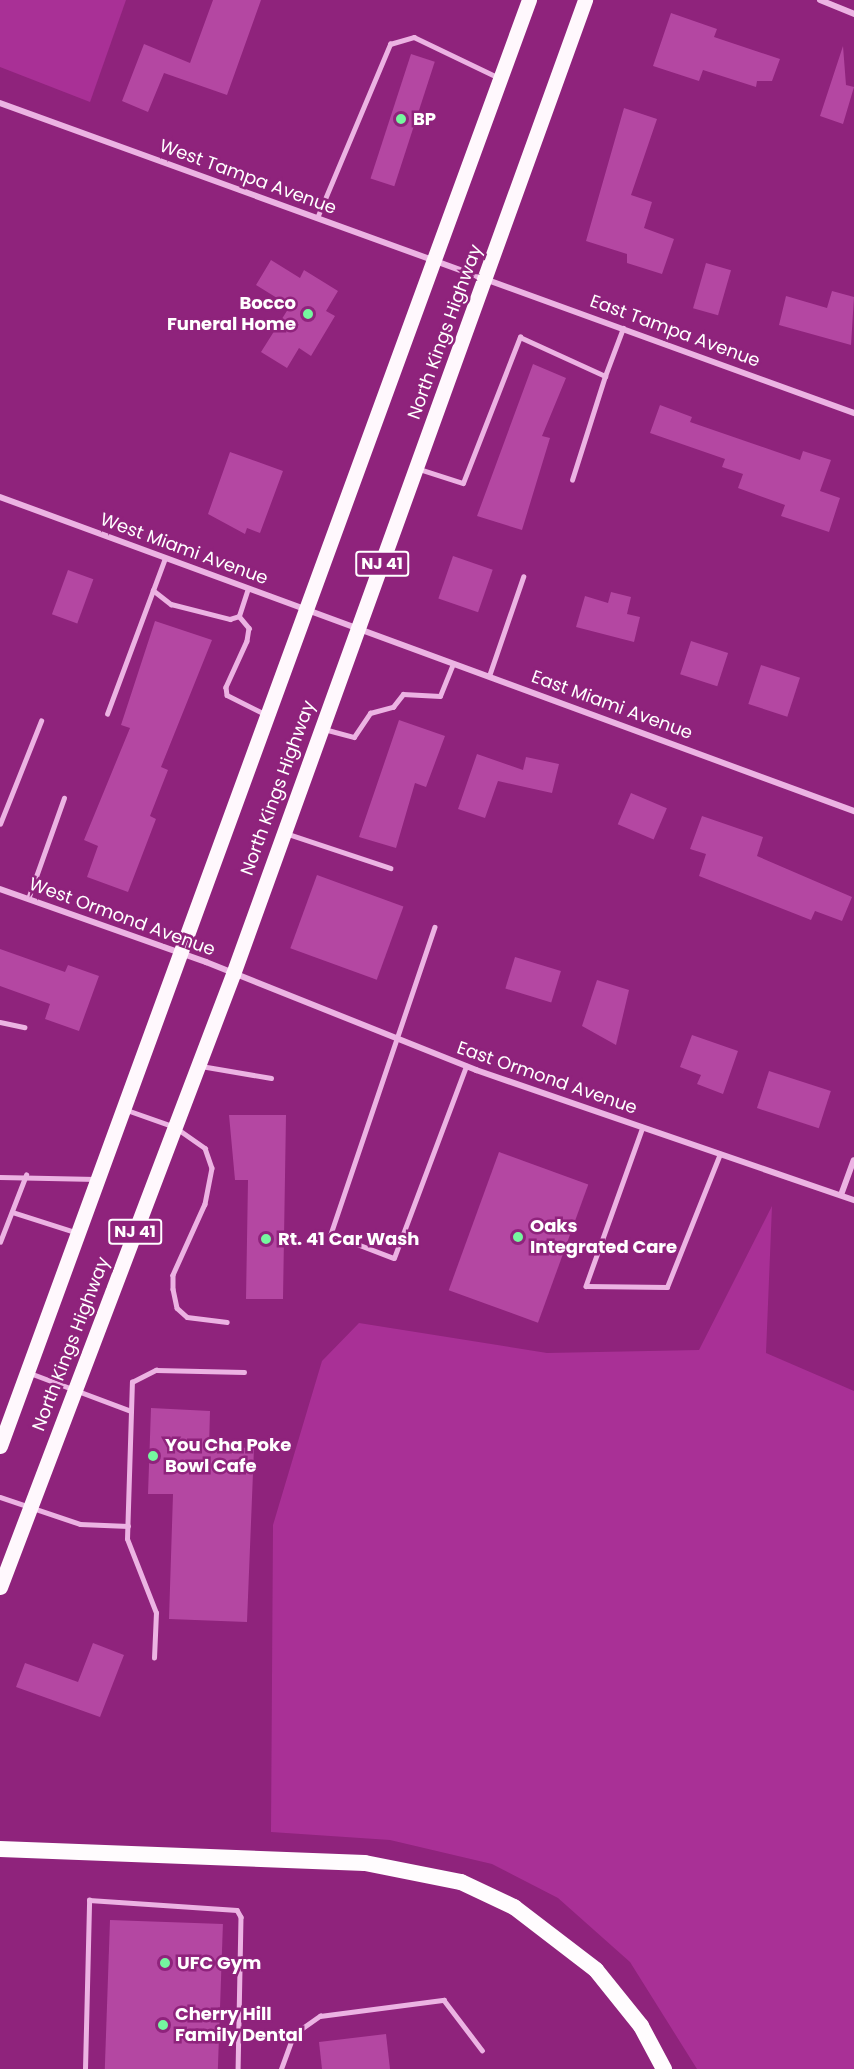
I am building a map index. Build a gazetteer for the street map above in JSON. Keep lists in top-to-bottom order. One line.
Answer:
{"streets":{"main road":["North Kings Highway","NJ 41"],"street":["West Tampa Avenue","East Tampa Avenue","West Miami Avenue","East Miami Avenue","West Ormond Avenue","East Ormond Avenue"]},"crossings":[["West Tampa Avenue","East Tampa Avenue"],["West Tampa Avenue","North Kings Highway"],["East Tampa Avenue","North Kings Highway"],["North Kings Highway","West Miami Avenue"],["North Kings Highway","East Miami Avenue"],["North Kings Highway","West Ormond Avenue"],["North Kings Highway","East Ormond Avenue"],["West Miami Avenue","East Miami Avenue"],["West Ormond Avenue","East Ormond Avenue"]],"places":["BP","Bocco Funeral Home","Oaks Integrated Care","Rt. 41 Car Wash","You Cha Poke Bowl Cafe","UFC Gym","Cherry Hill Family Dental"]}
